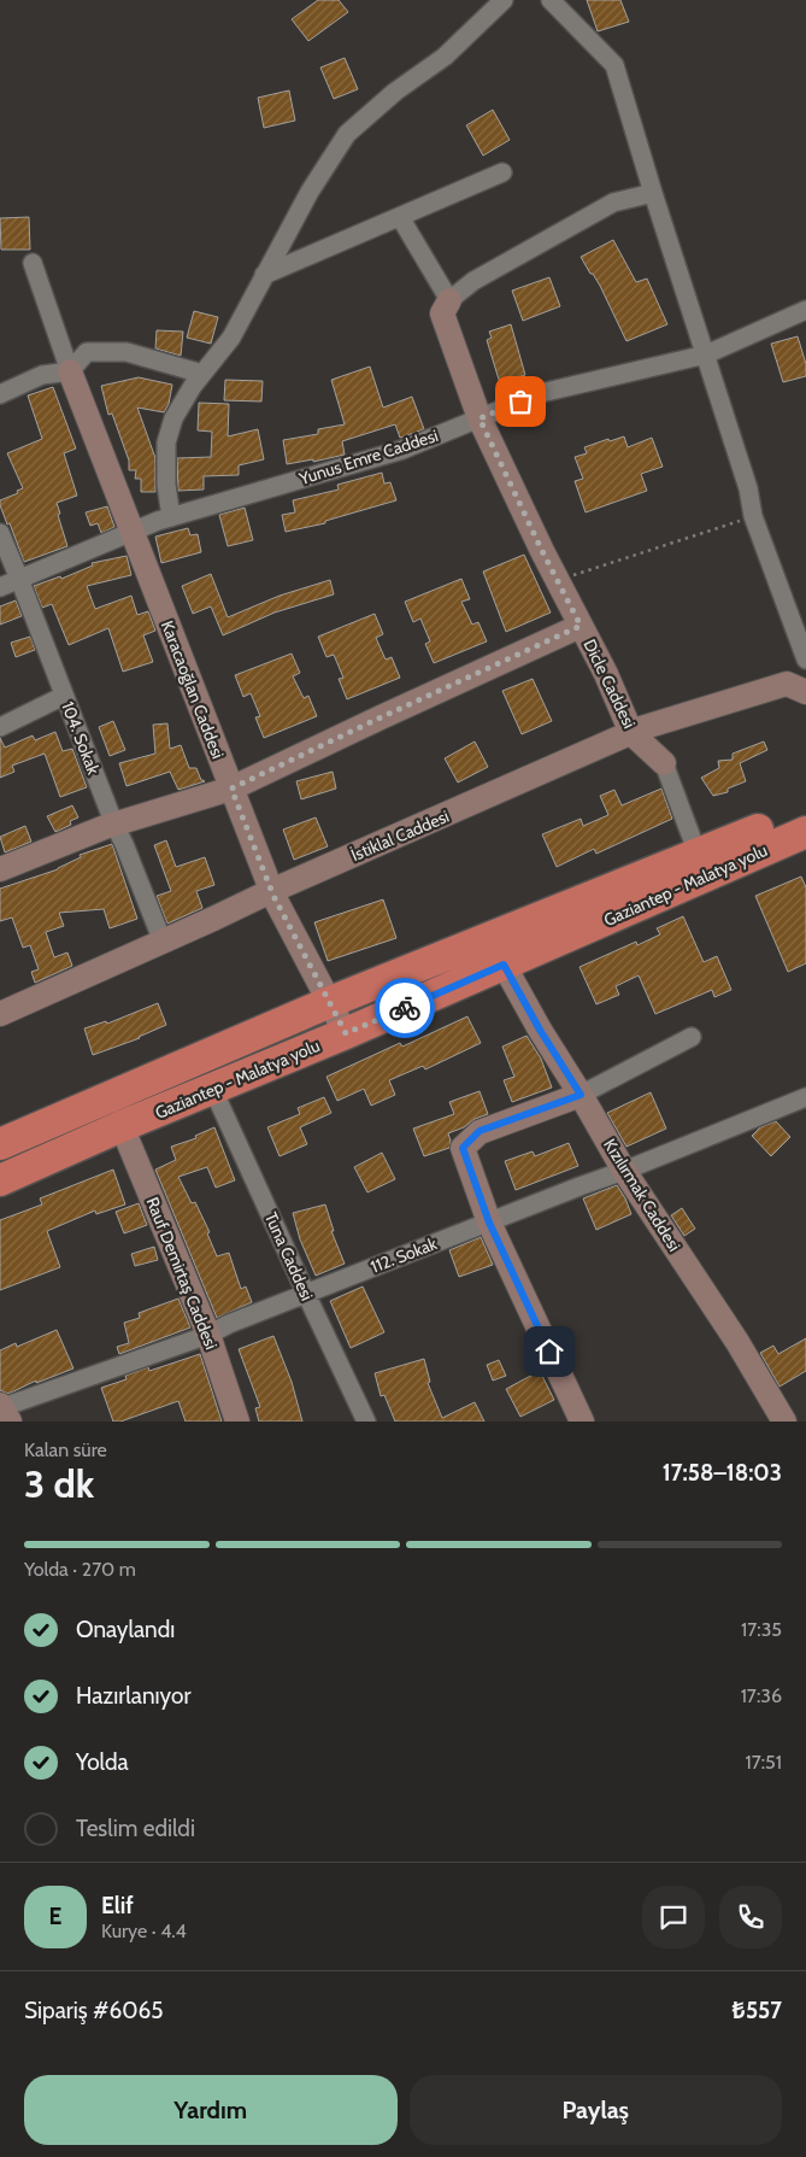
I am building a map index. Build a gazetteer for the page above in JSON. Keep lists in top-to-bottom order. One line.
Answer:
{"streets":{"highway":["Gaziantep - Malatya yolu"],"street":["Yunus Emre Caddesi","Dicle Caddesi","Karacaoğlan Caddesi","104. Sokak","İstiklal Caddesi","Kızılırmak Caddesi","112. Sokak","Tuna Caddesi","Rauf Demirtaş Caddesi"]},"crossings":[["Yunus Emre Caddesi","Dicle Caddesi"],["Yunus Emre Caddesi","Karacaoğlan Caddesi"],["Yunus Emre Caddesi","104. Sokak"],["Dicle Caddesi","İstiklal Caddesi"],["Karacaoğlan Caddesi","İstiklal Caddesi"],["Karacaoğlan Caddesi","Gaziantep - Malatya yolu"],["104. Sokak","İstiklal Caddesi"],["Gaziantep - Malatya yolu","Kızılırmak Caddesi"],["Gaziantep - Malatya yolu","Tuna Caddesi"],["Gaziantep - Malatya yolu","Rauf Demirtaş Caddesi"],["Kızılırmak Caddesi","112. Sokak"],["112. Sokak","Tuna Caddesi"],["112. Sokak","Rauf Demirtaş Caddesi"]],"page":{"heading":["3 dk","Kalan süre","17:58–18:03"],"panel":["Elif","Kurye · 4.4","Sipariş #6065","₺557"],"bar":"Yolda · 270 m","list":[["Onaylandı","17:35"],["Hazırlanıyor","17:36"],["Yolda","17:51"],"Teslim edildi"],"round":"E","buttons":["Yardım","Paylaş"]}}
